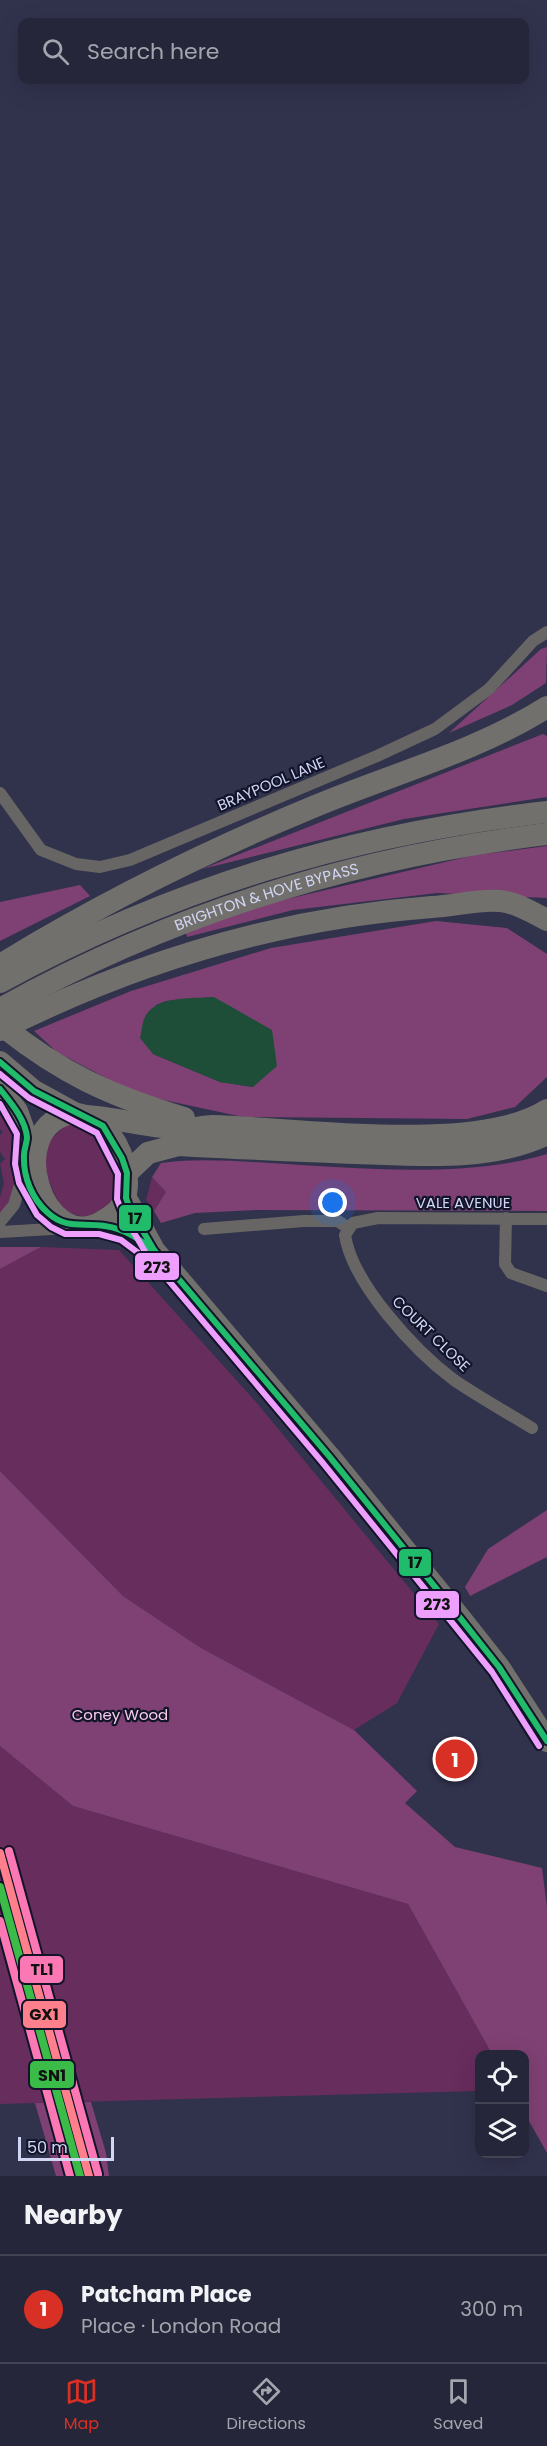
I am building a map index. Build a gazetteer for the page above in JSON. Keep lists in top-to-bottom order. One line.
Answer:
{"streets":{"highway":["BRIGHTON & HOVE BYPASS"],"street":["BRAYPOOL LANE","VALE AVENUE","COURT CLOSE"]},"crossings":[["VALE AVENUE","COURT CLOSE"]],"parks":["Coney Wood"],"lines":["transit line 17","transit line 273","transit line TL1","transit line GX1","transit line SN1"],"scale_bar":"50 m","page":{"search":"Search here","pins":"1","scale":"50 m","heading":"Nearby","list":[{"mark":"1","name":"Patcham Place","note":"Place · London Road","value":"300 m"}],"nav":["Map","Directions","Saved"]}}
